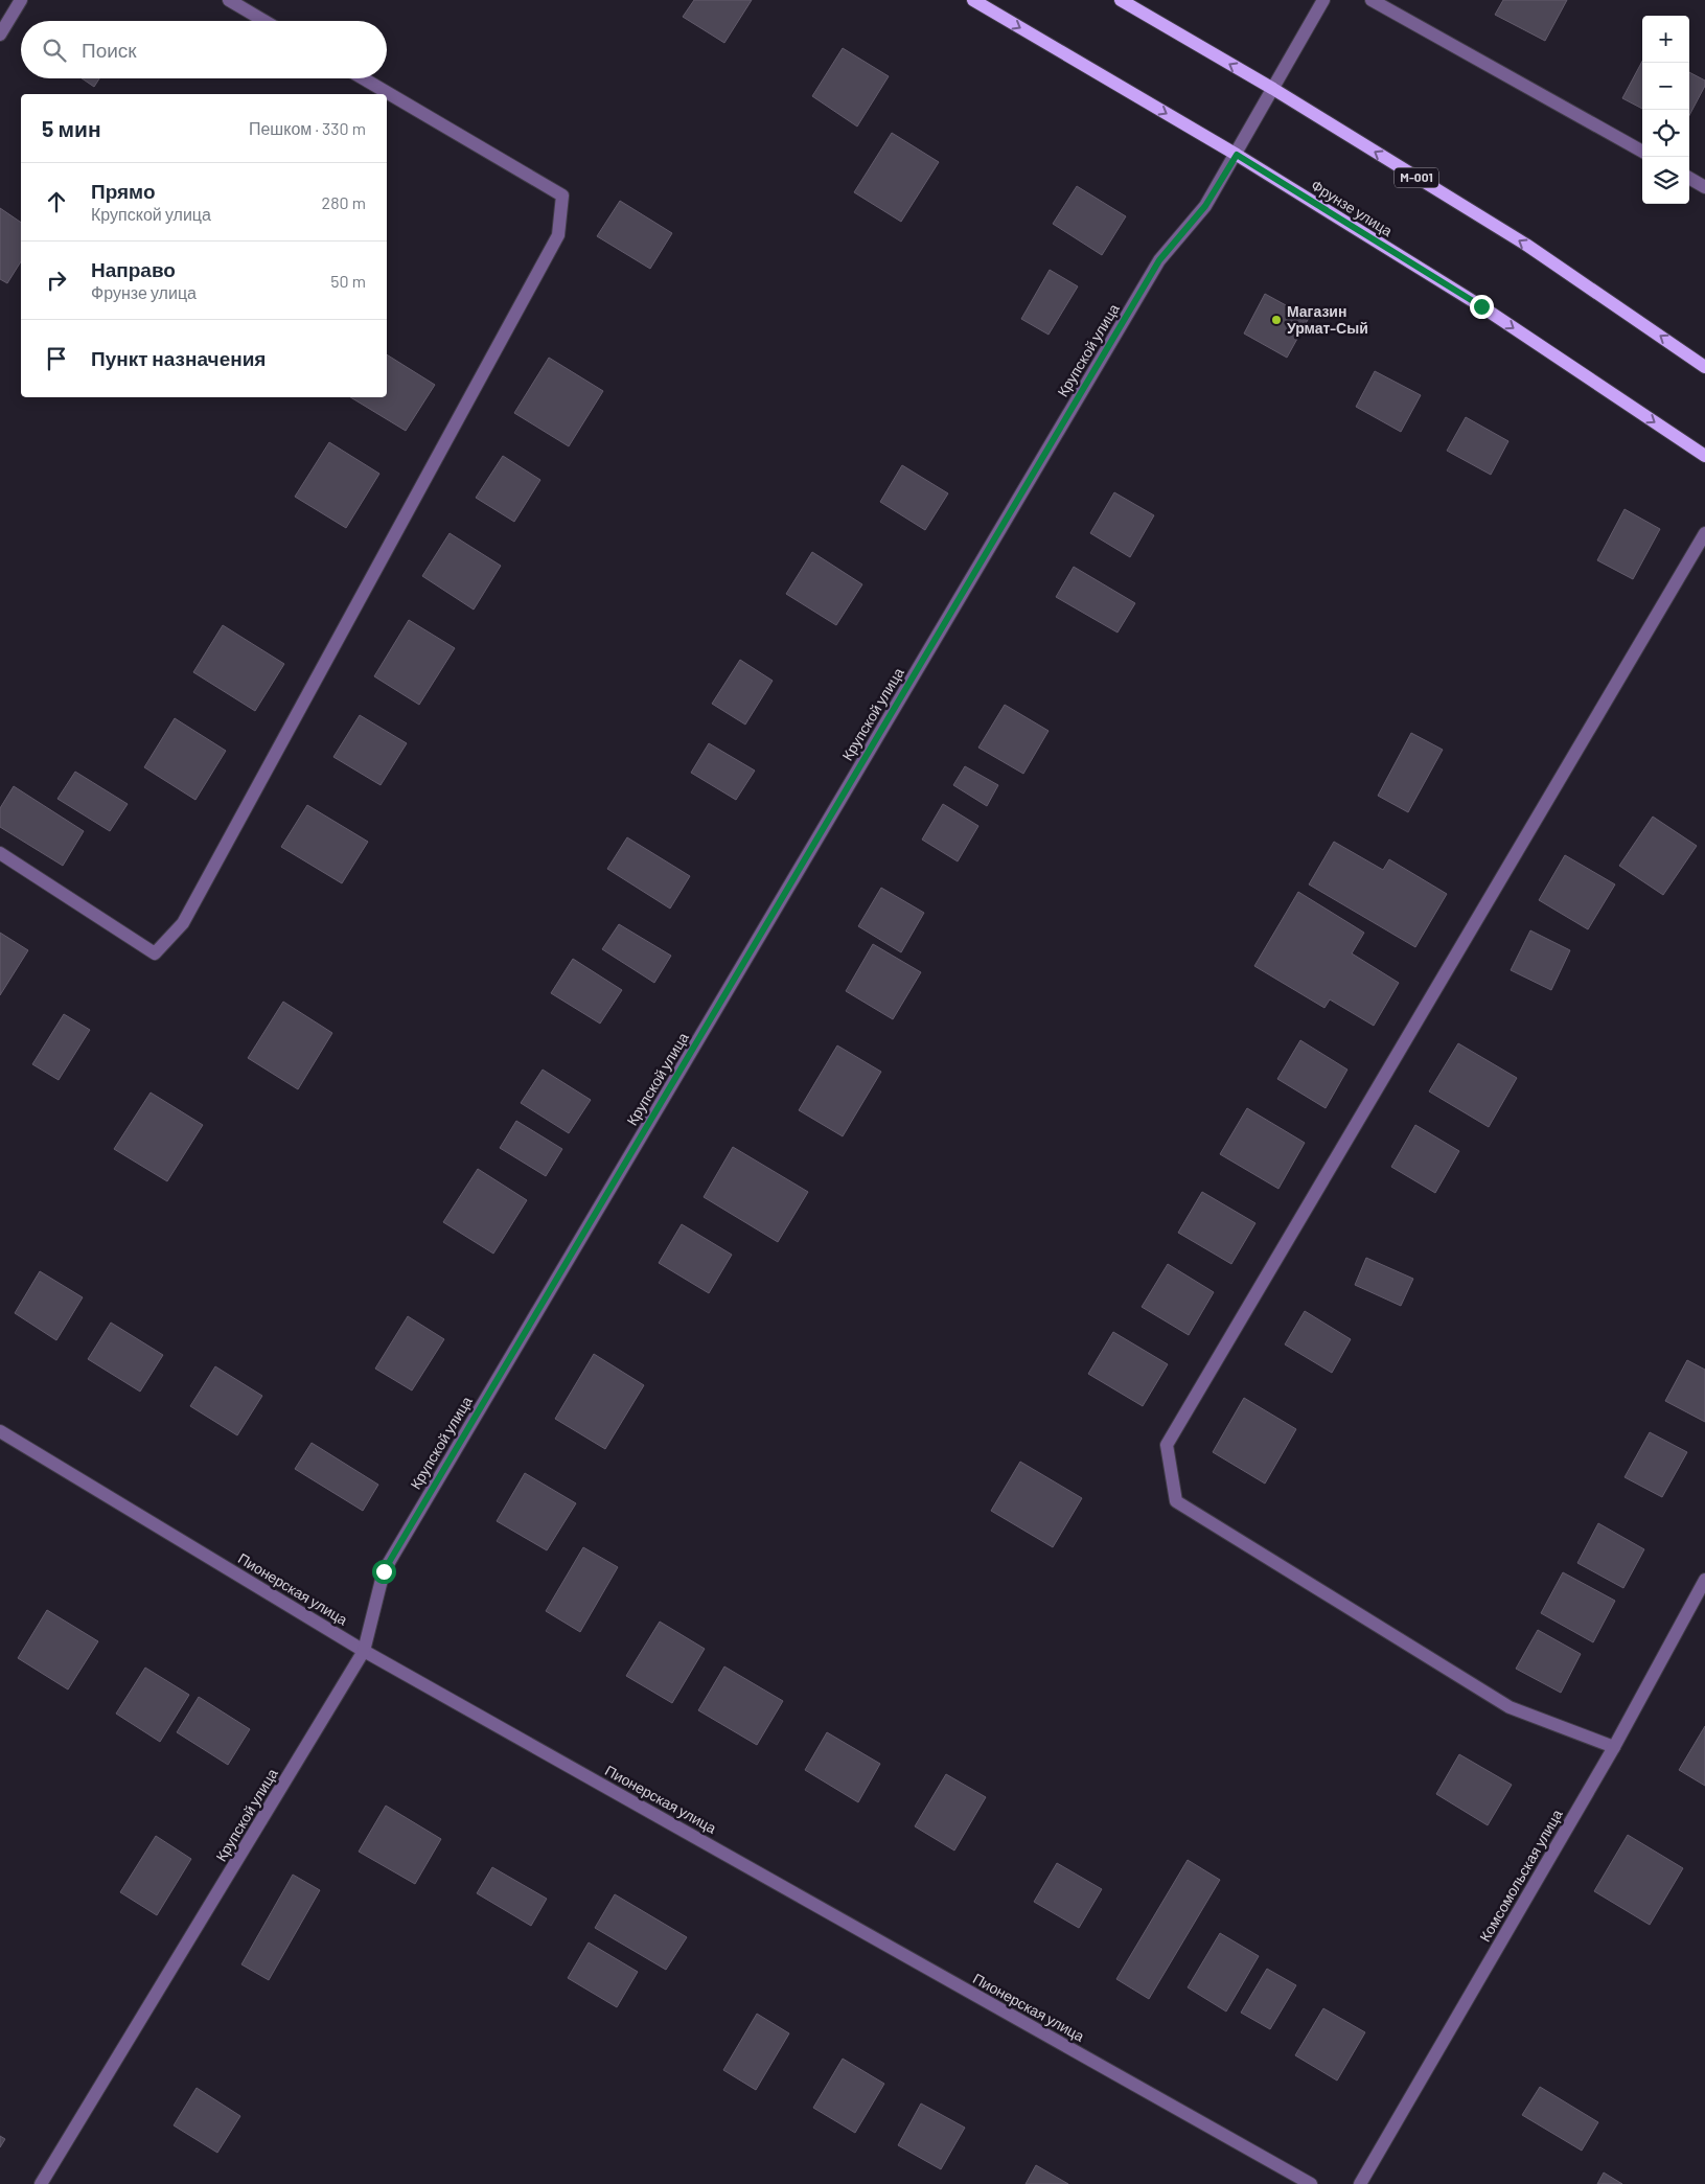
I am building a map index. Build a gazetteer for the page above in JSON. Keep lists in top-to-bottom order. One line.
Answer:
{"streets":{"main road":["M-001","Фрунзе улица"],"street":["Крупской улица","Пионерская улица","Комсомольская улица"]},"crossings":[["M-001","Крупской улица"],["Фрунзе улица","Крупской улица"],["Крупской улица","Пионерская улица"]],"places":["Магазин Урмат-Сый"],"page":{"map_buttons":["+","−"],"search":"Поиск","heading":["5 мин","Пешком · 330 m"],"list":[["Прямо","Крупской улица","280 m"],["Направо","Фрунзе улица","50 m"],"Пункт назначения"]}}
